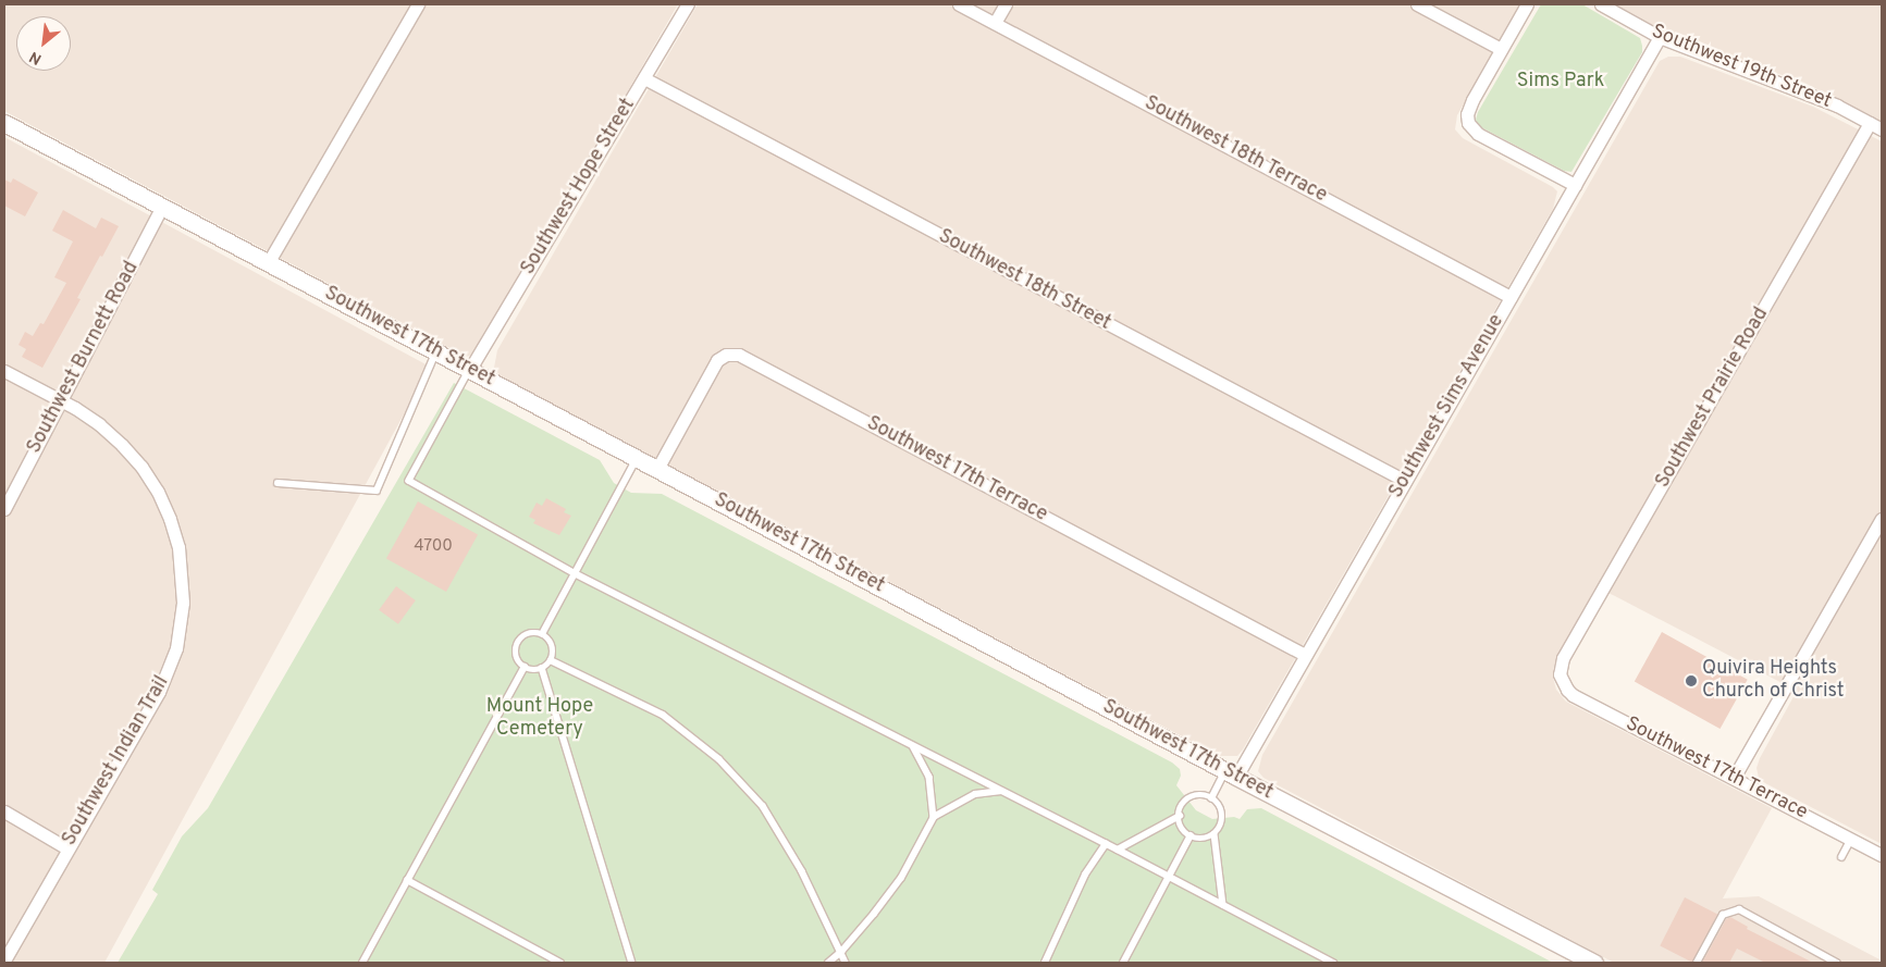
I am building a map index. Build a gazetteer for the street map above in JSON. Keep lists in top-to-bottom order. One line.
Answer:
{"streets":{"main road":["Southwest 17th Street"],"street":["Southwest 19th Street","Southwest 18th Terrace","Southwest Hope Street","Southwest 18th Street","Southwest Burnett Road","Southwest Prairie Road","Southwest Sims Avenue","Southwest 17th Terrace","Southwest Indian Trail"]},"crossings":[["Southwest 19th Street","Southwest Prairie Road"],["Southwest 19th Street","Southwest Sims Avenue"],["Southwest 18th Terrace","Southwest Sims Avenue"],["Southwest Hope Street","Southwest 18th Street"],["Southwest Hope Street","Southwest 17th Street"],["Southwest 18th Street","Southwest Sims Avenue"],["Southwest 17th Street","Southwest Burnett Road"],["Southwest 17th Street","Southwest Sims Avenue"],["Southwest 17th Street","Southwest 17th Terrace"],["Southwest Burnett Road","Southwest Indian Trail"],["Southwest Prairie Road","Southwest 17th Terrace"],["Southwest Sims Avenue","Southwest 17th Terrace"]],"parks":["Sims Park","Mount Hope Cemetery"],"places":["Quivira Heights Church of Christ"],"house_numbers":["4700"],"north":"bottom left"}
